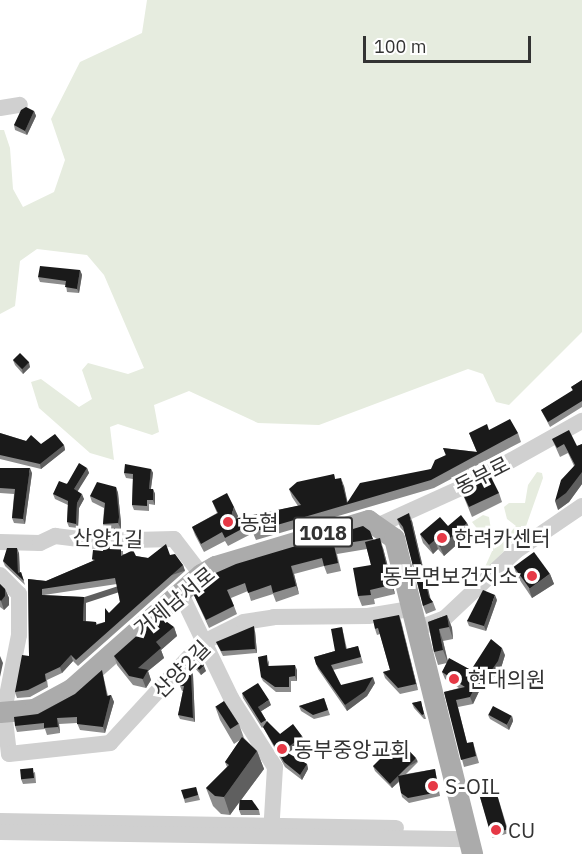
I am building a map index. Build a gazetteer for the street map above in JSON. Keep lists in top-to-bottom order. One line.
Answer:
{"streets":{"main road":["1018","거제남서로"],"street":["동부로","산양1길","산양2길"]},"crossings":[["동부로","1018"],["동부로","거제남서로"],["1018","거제남서로"],["1018","산양2길"],["산양1길","거제남서로"],["거제남서로","산양2길"]],"places":["농협","한려카센터","동부면보건지소","현대의원","동부중앙교회","S-OIL","CU"],"scale_bar":"100 m"}
